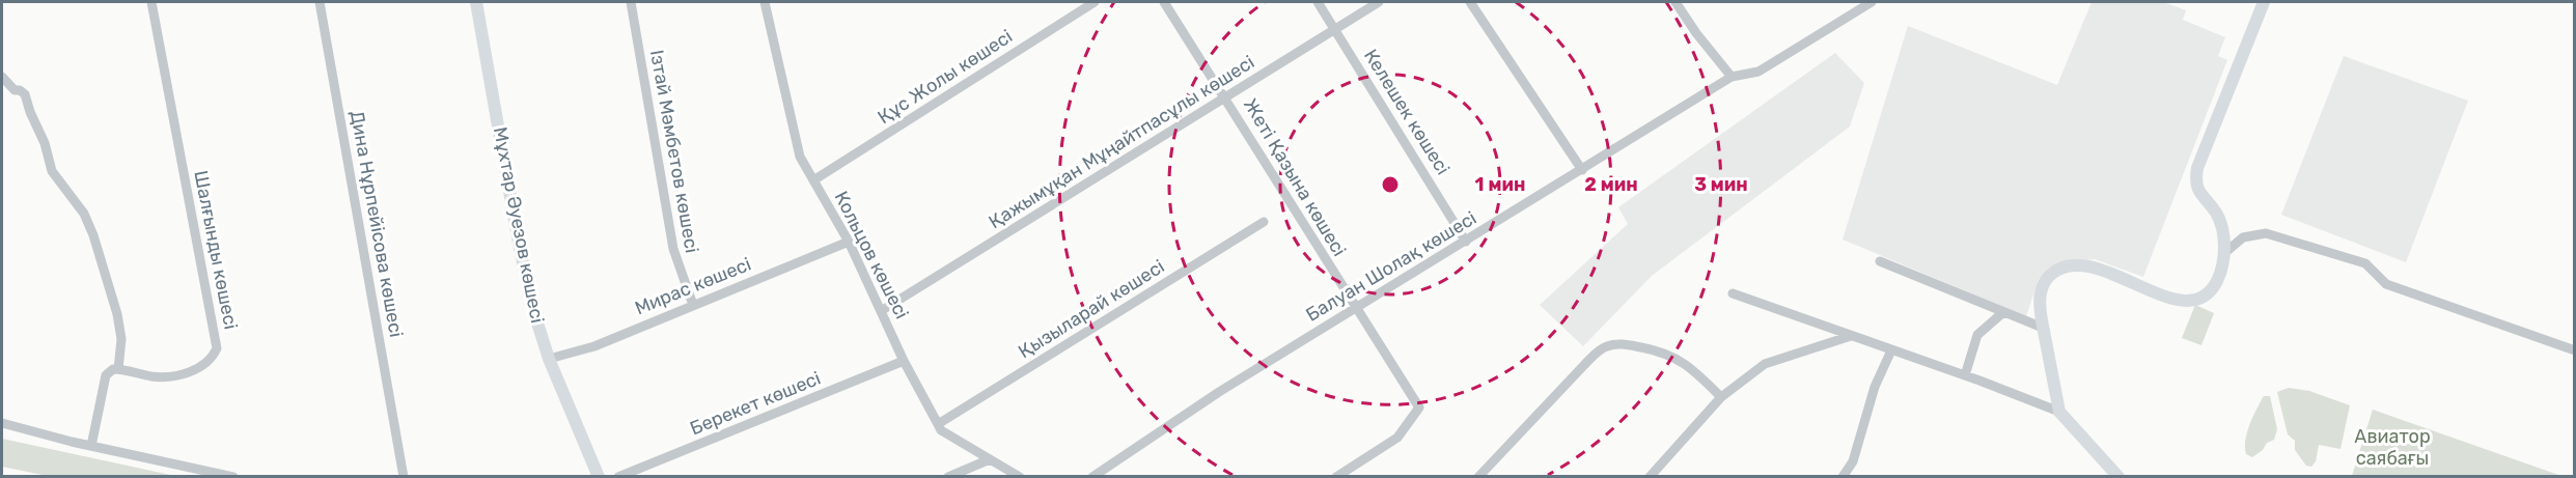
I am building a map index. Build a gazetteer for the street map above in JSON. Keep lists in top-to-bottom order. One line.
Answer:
{"streets":{"street":["Құс Жолы көшесі","Келешек көшесі","Қажымұқан Мұңайтпасұлы көшесі","Ізтай Мәмбетов көшесі","Жеті Қазына көшесі","Дина Нұрпейісова көшесі","Мұхтар Әуезов көшесі","Шалғынды көшесі","Кольцов көшесі","Балуан Шолақ көшесі","Мирас көшесі","Қызыларай көшесі","Берекет көшесі"]},"crossings":[["Құс Жолы көшесі","Кольцов көшесі"],["Келешек көшесі","Қажымұқан Мұңайтпасұлы көшесі"],["Келешек көшесі","Балуан Шолақ көшесі"],["Қажымұқан Мұңайтпасұлы көшесі","Жеті Қазына көшесі"],["Қажымұқан Мұңайтпасұлы көшесі","Кольцов көшесі"],["Ізтай Мәмбетов көшесі","Мирас көшесі"],["Жеті Қазына көшесі","Балуан Шолақ көшесі"],["Мұхтар Әуезов көшесі","Мирас көшесі"],["Кольцов көшесі","Мирас көшесі"],["Кольцов көшесі","Қызыларай көшесі"],["Кольцов көшесі","Берекет көшесі"]],"parks":["Авиатор саябағы"],"rings":["1 мин","2 мин","3 мин"]}
